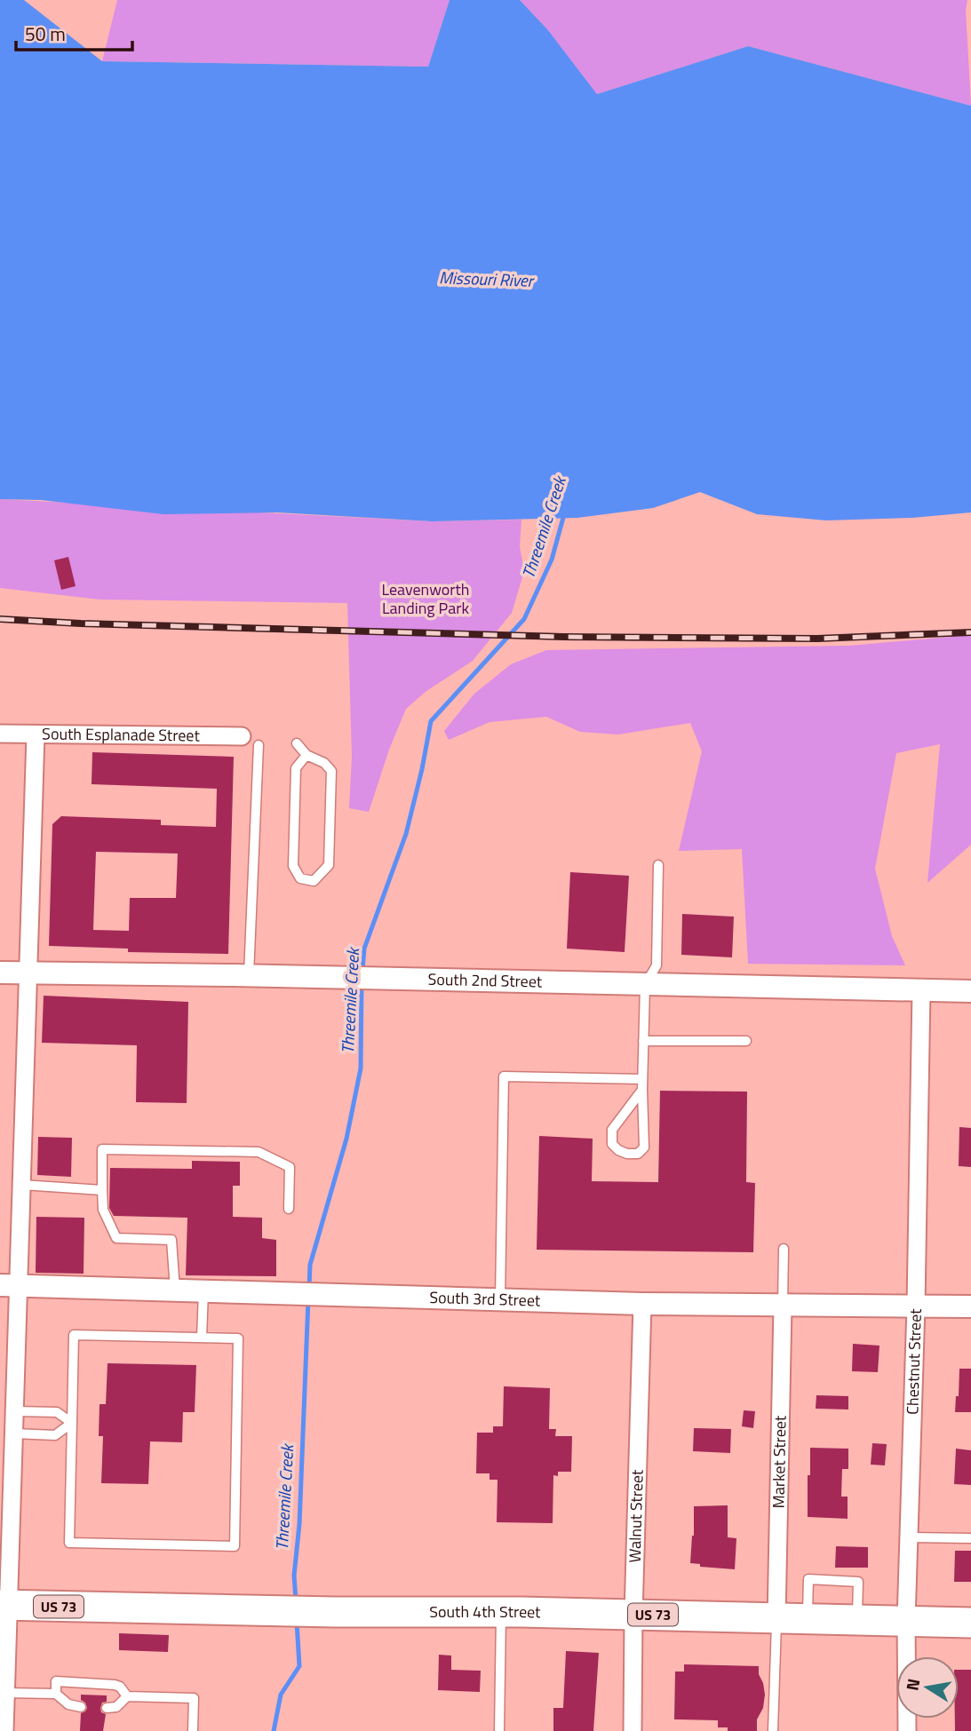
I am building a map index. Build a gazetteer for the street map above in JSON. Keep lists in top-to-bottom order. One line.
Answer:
{"streets":{"highway":["US 73","South 4th Street"],"street":["South Esplanade Street","South 2nd Street","South 3rd Street","Chestnut Street","Market Street","Walnut Street"]},"crossings":[["South 2nd Street","Chestnut Street"],["South 3rd Street","Chestnut Street"],["South 3rd Street","Market Street"],["South 3rd Street","Walnut Street"],["Chestnut Street","South 4th Street"],["Market Street","South 4th Street"],["Walnut Street","South 4th Street"]],"water":["Missouri River","Threemile Creek"],"parks":["Leavenworth Landing Park"],"scale_bar":"50 m","north":"left"}
